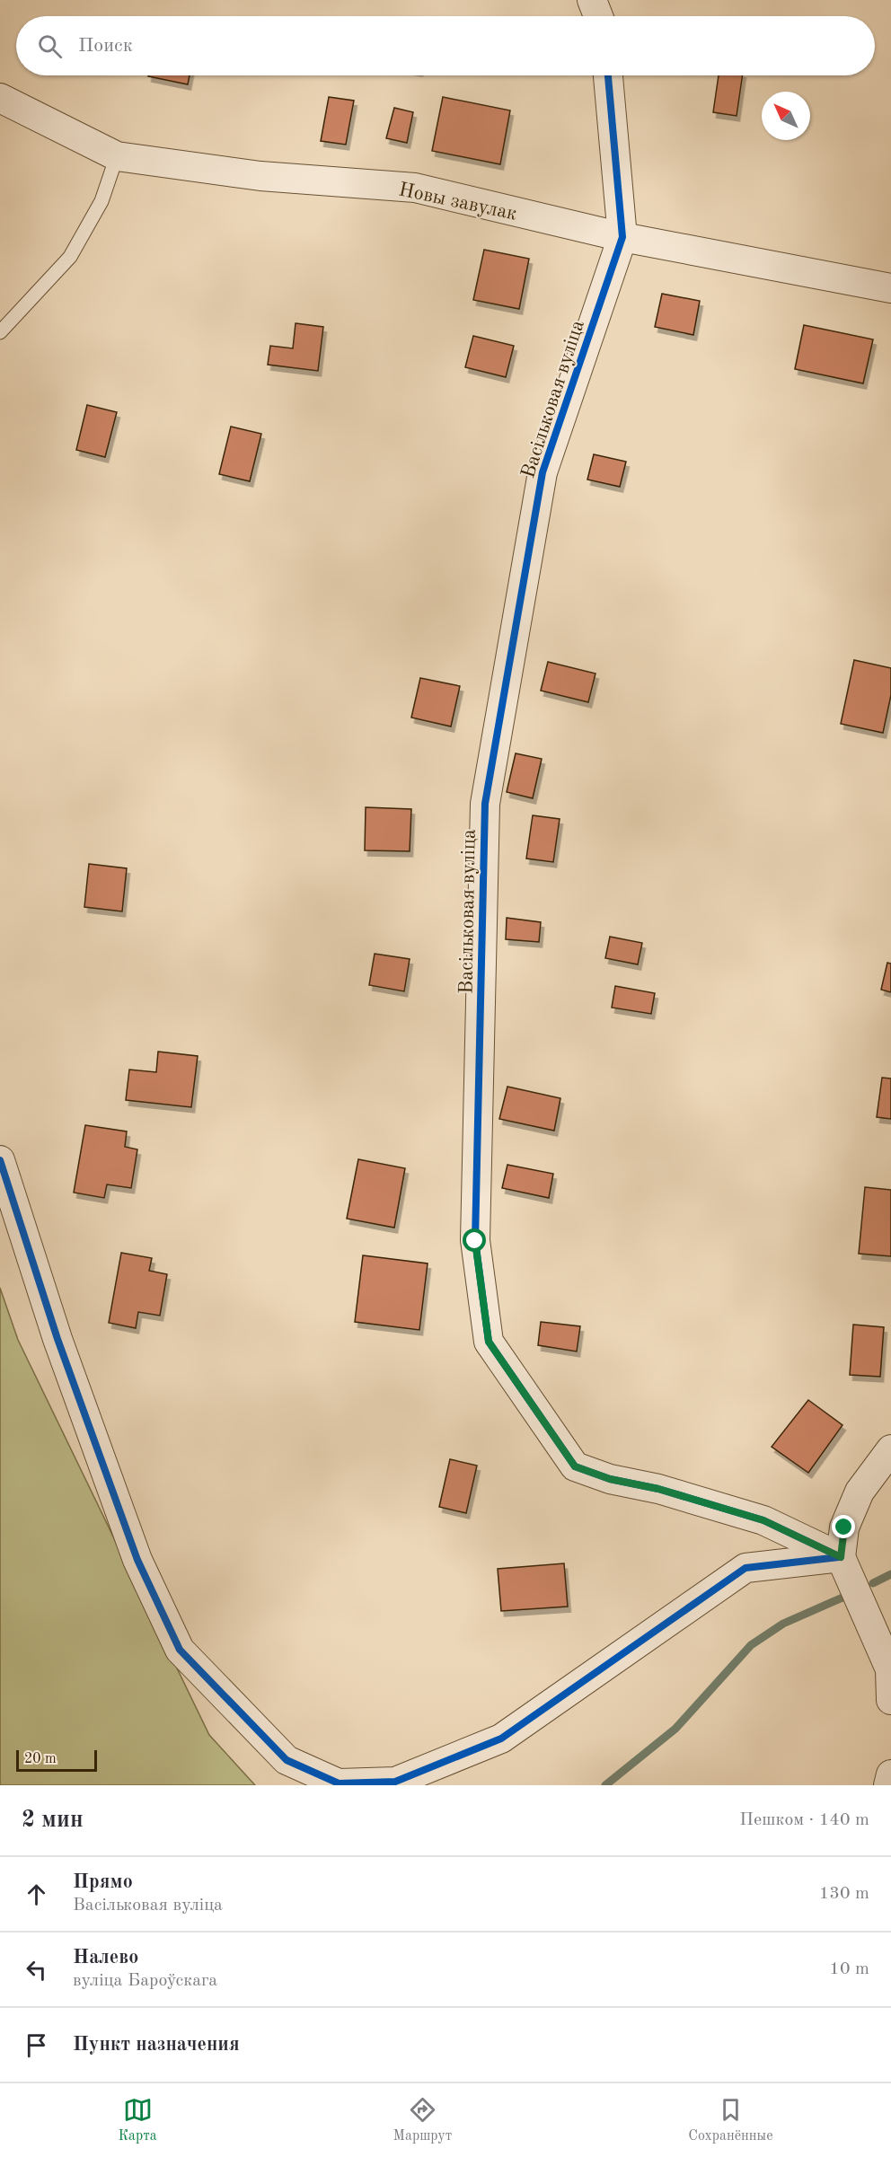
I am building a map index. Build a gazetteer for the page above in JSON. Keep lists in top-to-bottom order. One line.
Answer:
{"streets":{"street":["Новы завулак","Васільковая вуліца"]},"crossings":[["Новы завулак","Васільковая вуліца"]],"scale_bar":"20 m","north":"top left","page":{"search":"Поиск","scale":"20 m","heading":["2 мин","Пешком · 140 m"],"list":[["Прямо","Васільковая вуліца","130 m"],["Налево","вуліца Бароўскага","10 m"],"Пункт назначения"],"nav":["Карта","Маршрут","Сохранённые"]}}
